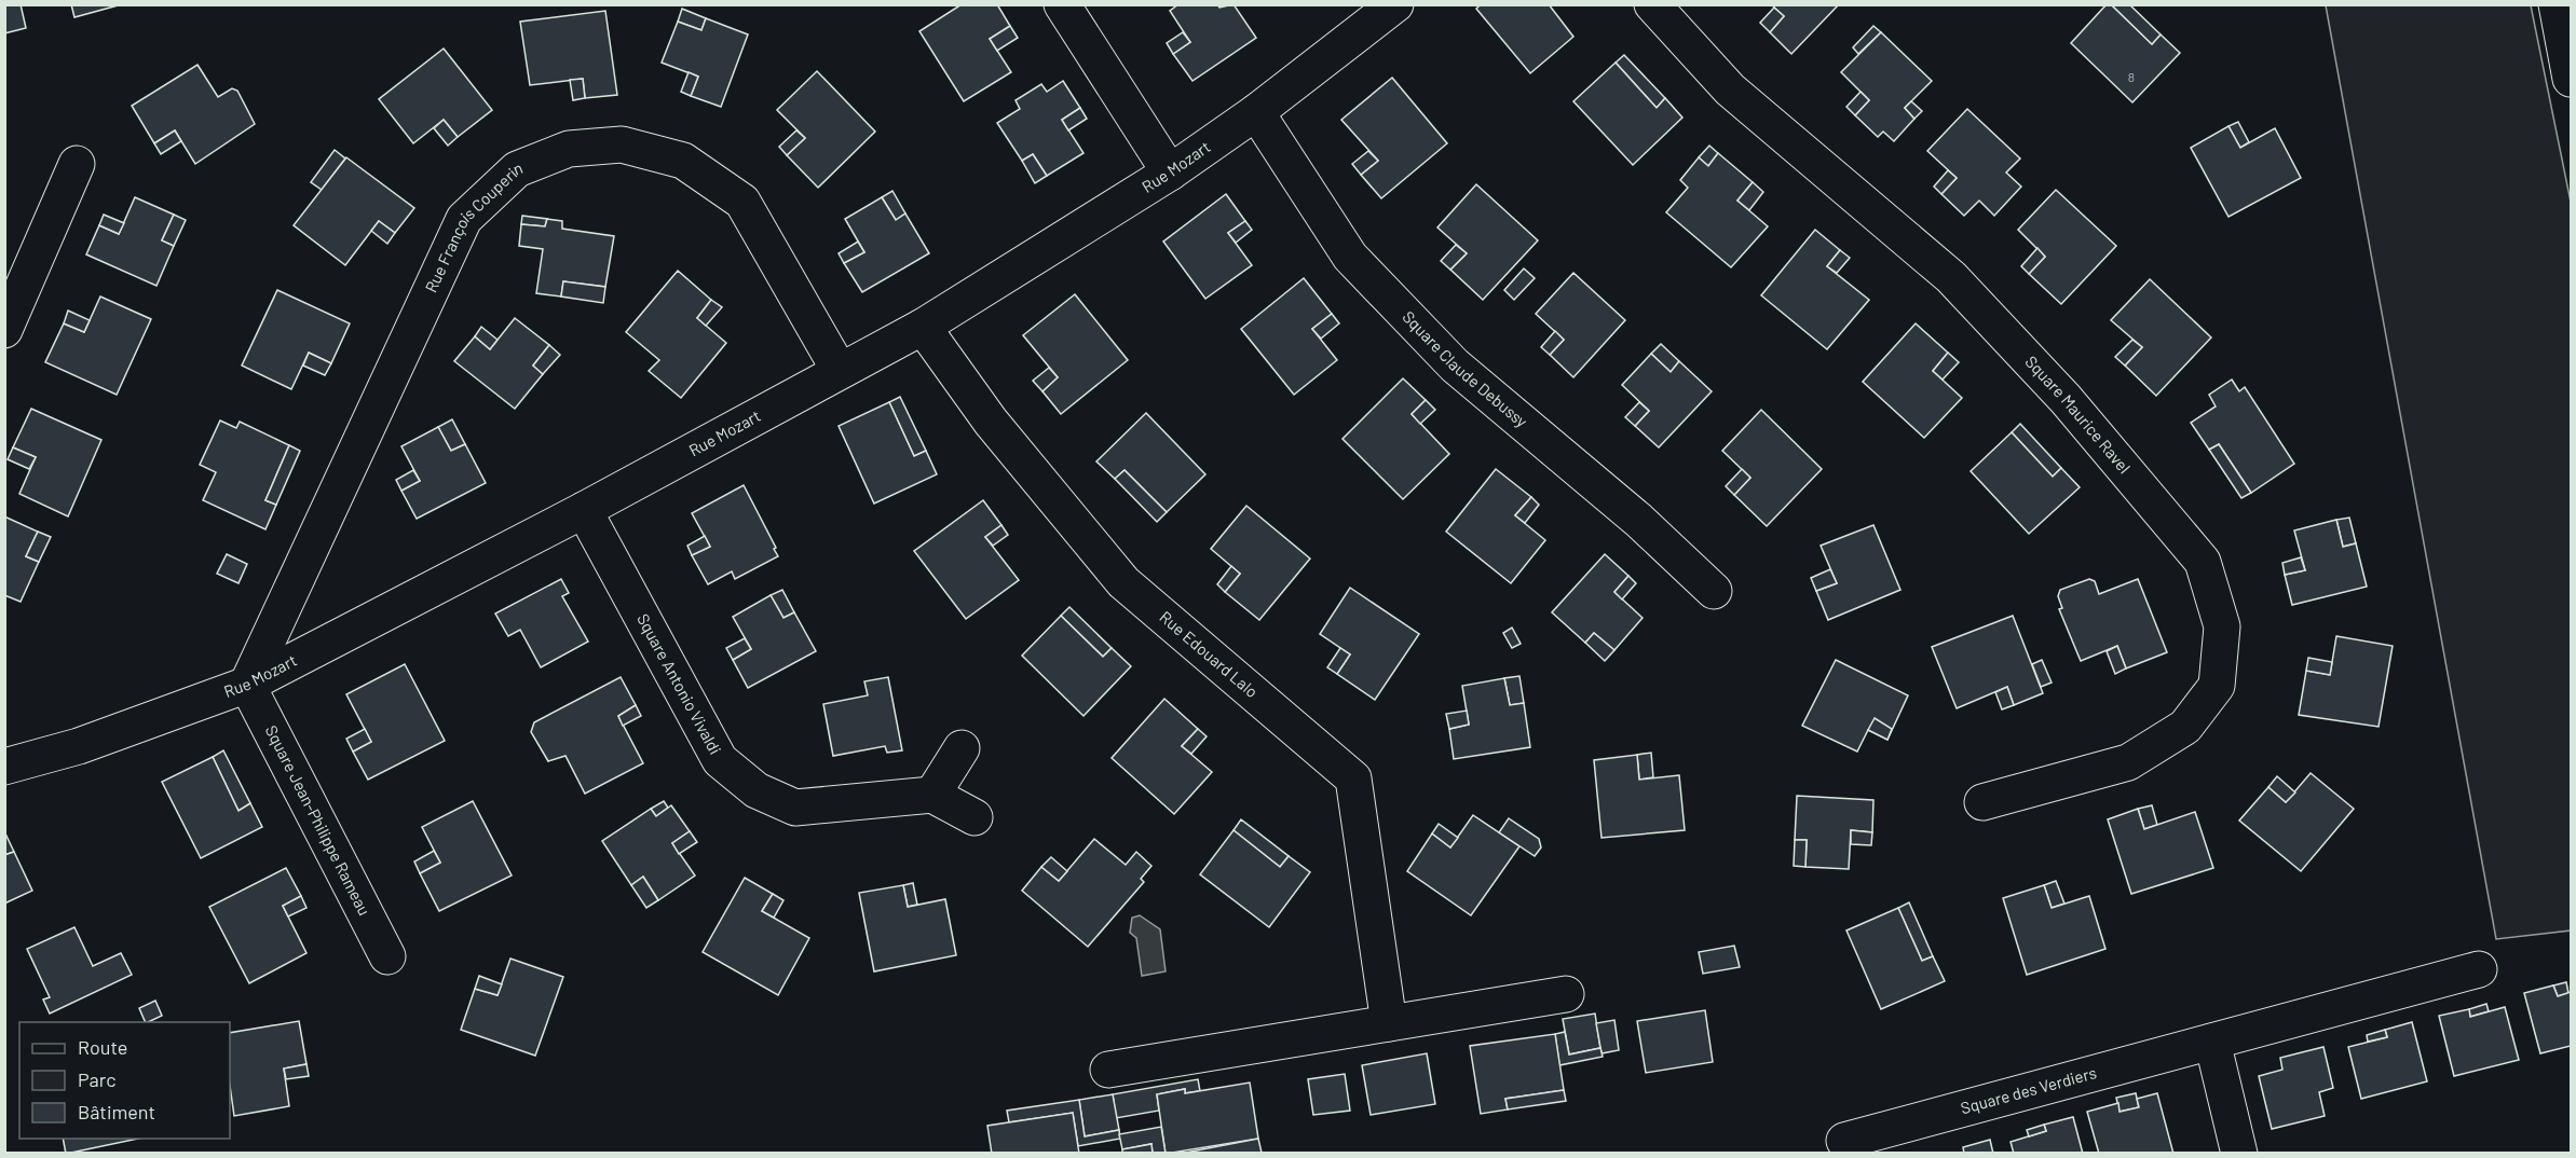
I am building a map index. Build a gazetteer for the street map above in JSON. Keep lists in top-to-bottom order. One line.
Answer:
{"streets":{"street":["Rue Mozart","Rue François Couperin","Square Claude Debussy","Square Maurice Ravel","Rue Edouard Lalo","Square Antonio Vivaldi","Square Jean-Philippe Rameau","Square des Verdiers"]},"crossings":[["Rue Mozart","Rue François Couperin"],["Rue Mozart","Square Claude Debussy"],["Rue Mozart","Rue Edouard Lalo"],["Rue Mozart","Square Antonio Vivaldi"],["Rue Mozart","Square Jean-Philippe Rameau"],["Rue François Couperin","Square Jean-Philippe Rameau"]],"house_numbers":["8"],"legend":["Route","Parc","Bâtiment"]}
